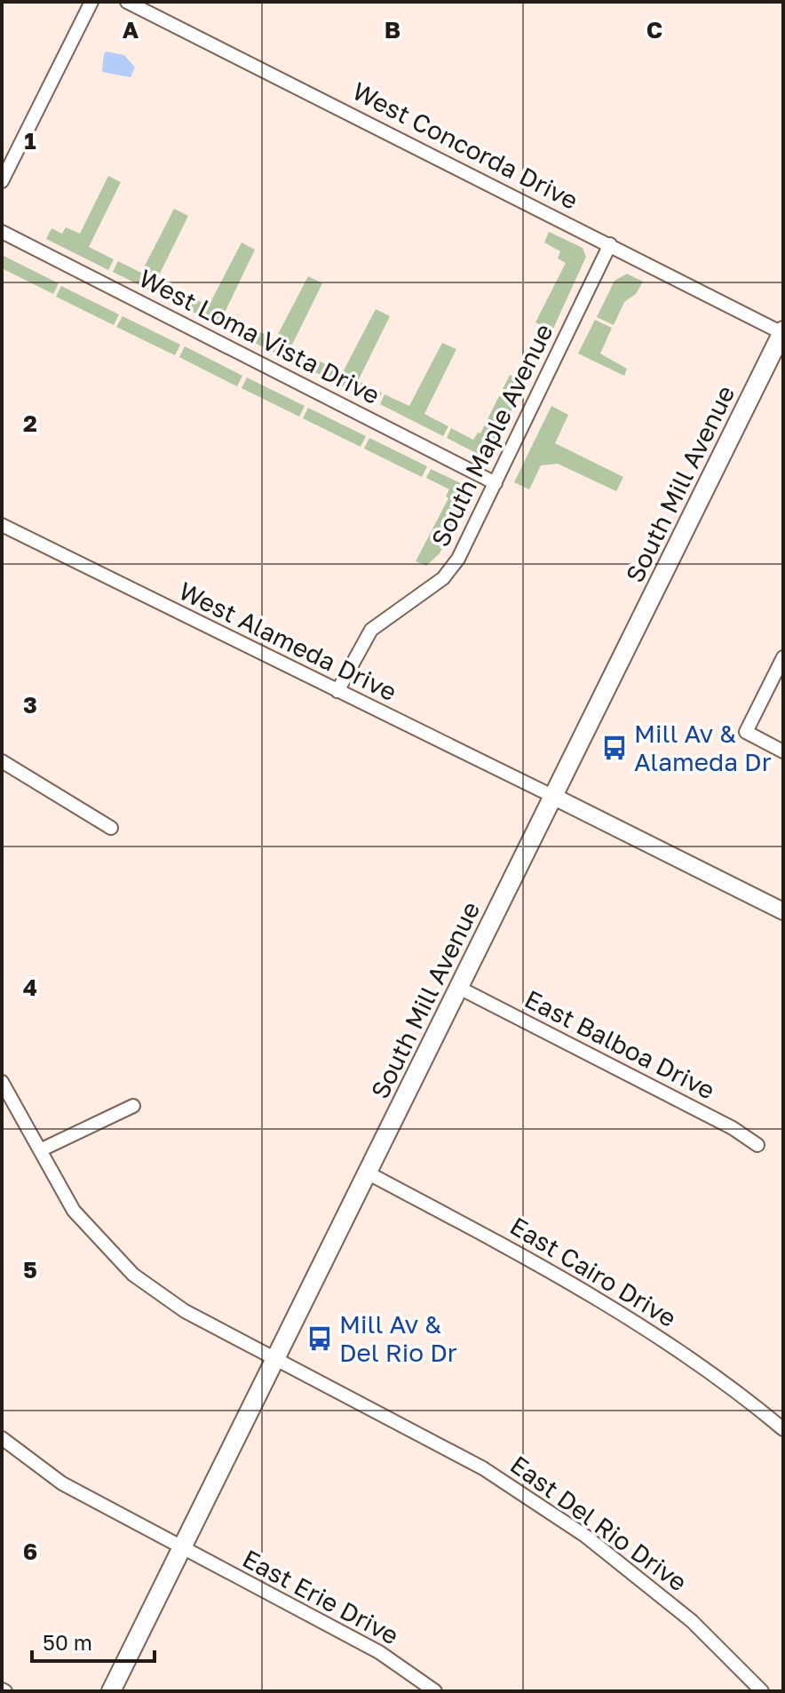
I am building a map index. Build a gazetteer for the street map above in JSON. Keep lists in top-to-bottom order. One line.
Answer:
{"streets":{"main road":["South Mill Avenue"],"street":["West Concorda Drive","West Loma Vista Drive","South Maple Avenue","West Alameda Drive","East Balboa Drive","East Cairo Drive","East Del Rio Drive","East Erie Drive"]},"crossings":[["West Concorda Drive","South Maple Avenue"],["West Concorda Drive","South Mill Avenue"],["West Loma Vista Drive","South Maple Avenue"],["South Maple Avenue","West Alameda Drive"],["South Mill Avenue","West Alameda Drive"],["South Mill Avenue","East Balboa Drive"],["South Mill Avenue","East Cairo Drive"],["South Mill Avenue","East Del Rio Drive"],["South Mill Avenue","East Erie Drive"]],"places":{"bus stop":["Mill Av & Alameda Dr","Mill Av & Del Rio Dr"]},"scale_bar":"50 m","grid":{"columns":["A","B","C"],"rows":["1","2","3","4","5","6"]}}
